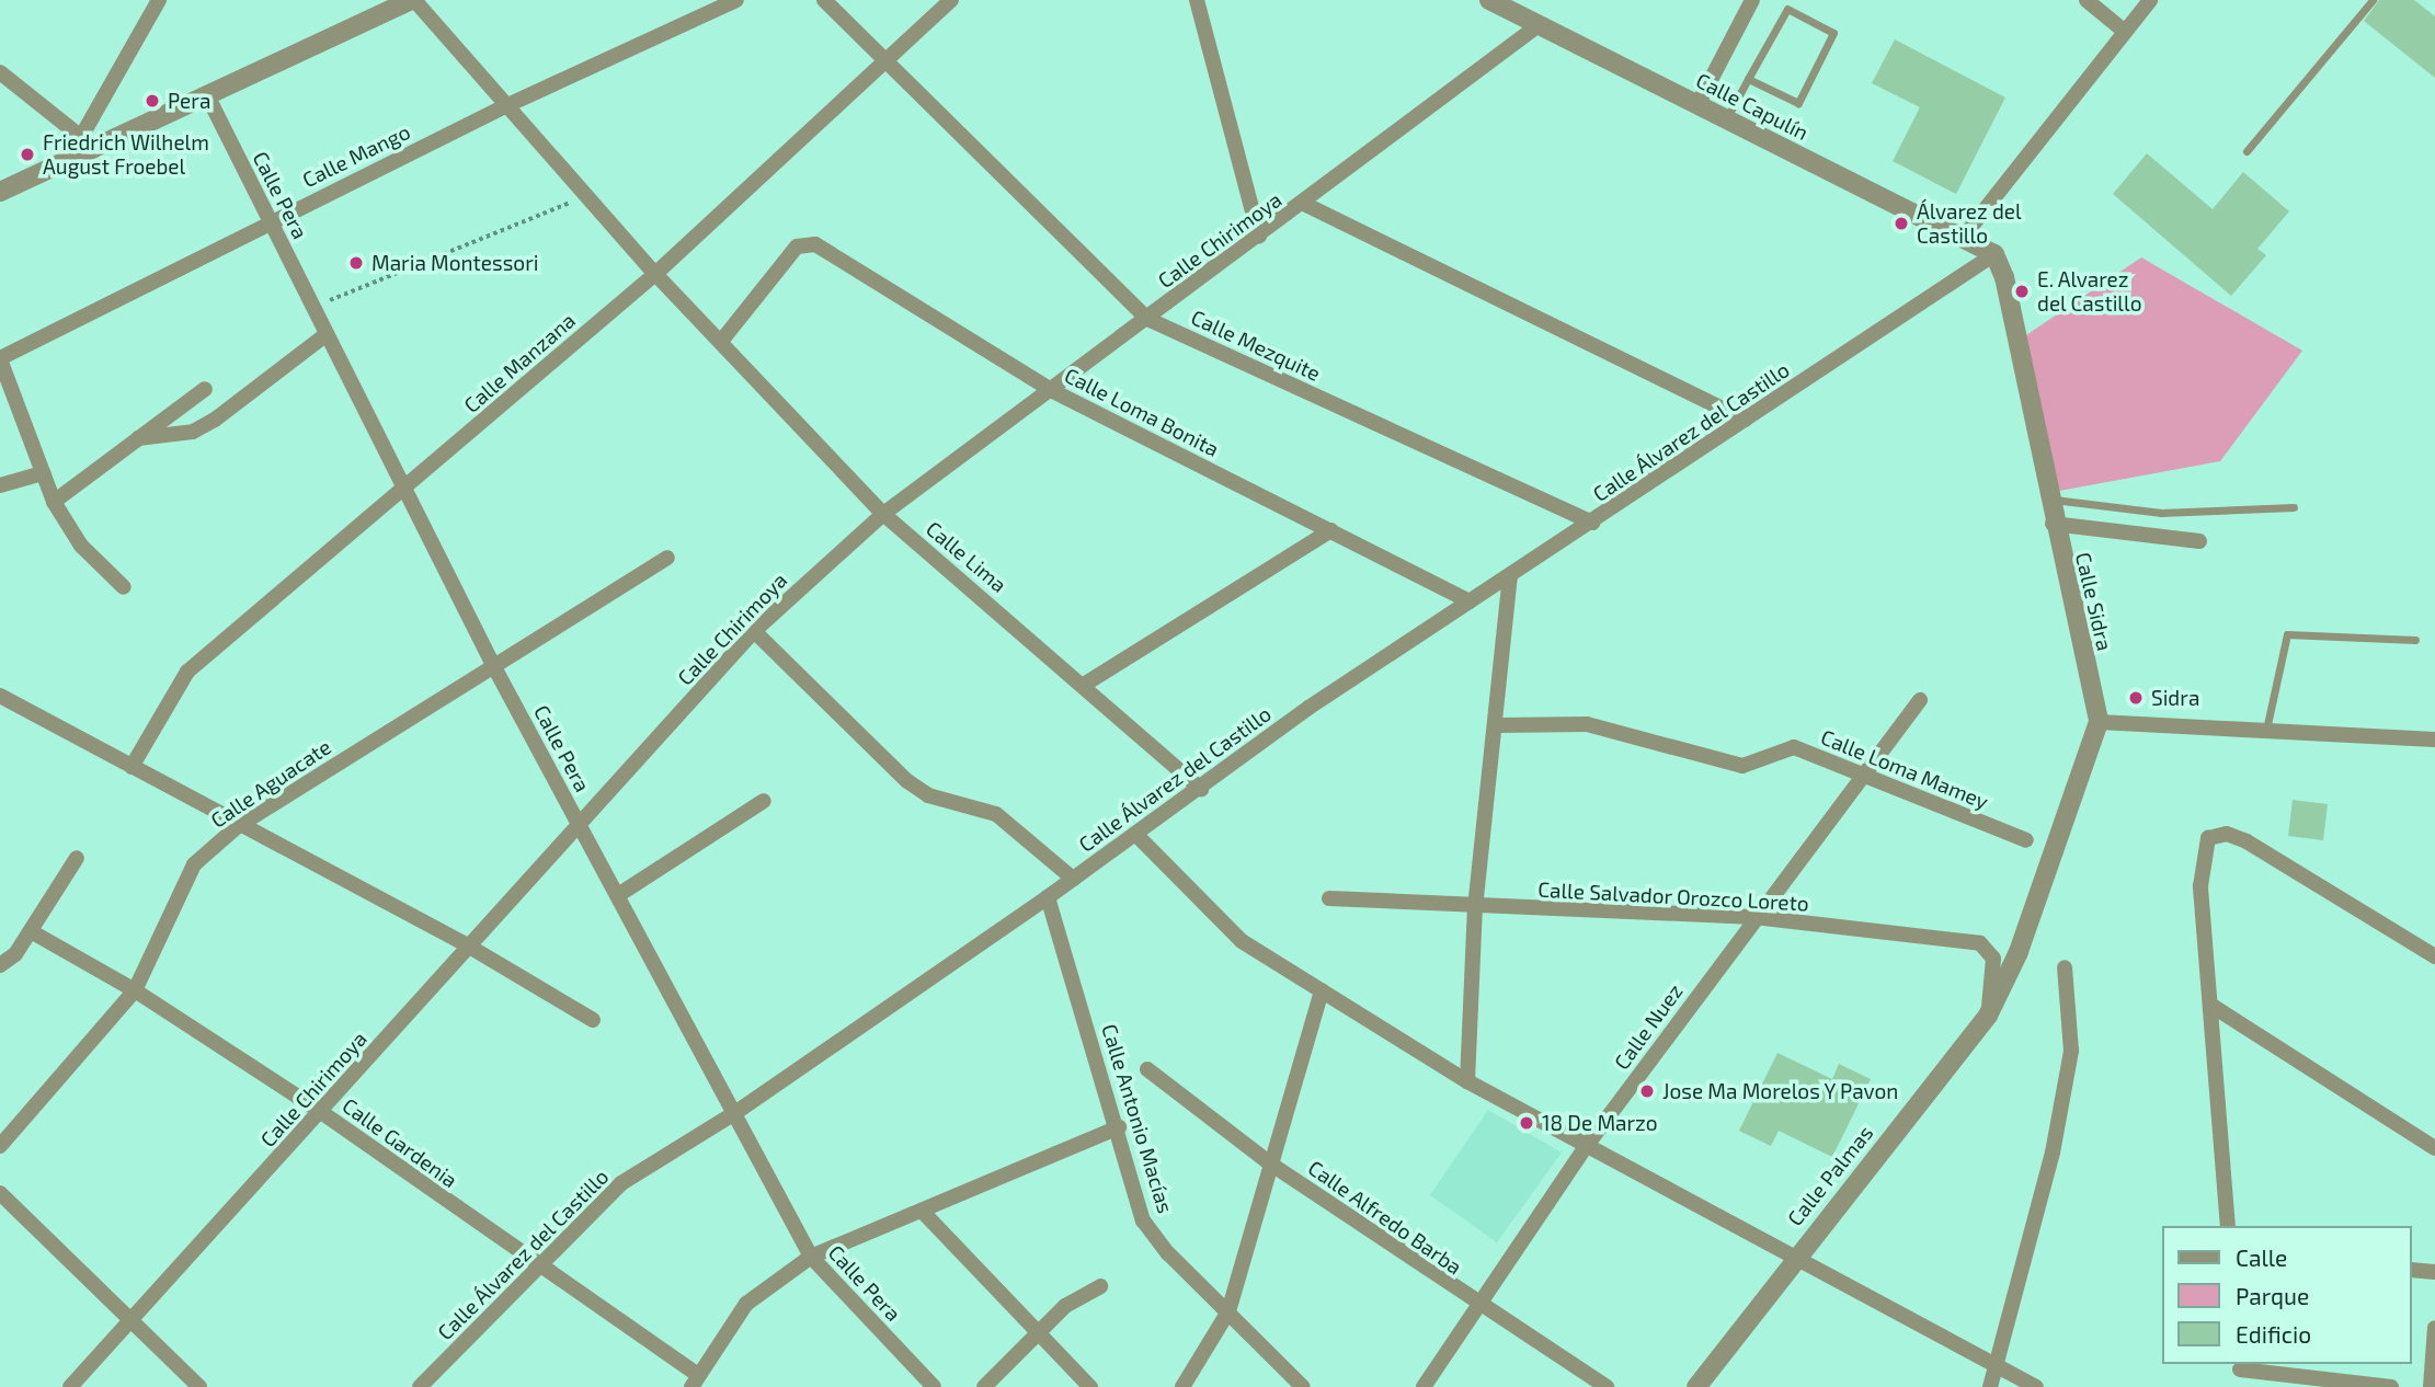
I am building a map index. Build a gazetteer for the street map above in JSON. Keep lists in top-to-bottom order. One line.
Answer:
{"streets":{"street":["Calle Capulín","Calle Mango","Calle Pera","Calle Chirimoya","Calle Mezquite","Calle Manzana","Calle Loma Bonita","Calle Álvarez del Castillo","Calle Lima","Calle Sidra","Calle Loma Mamey","Calle Aguacate","Calle Salvador Orozco Loreto","Calle Nuez","Calle Antonio Macías","Calle Gardenia","Calle Palmas","Calle Alfredo Barba"]},"crossings":[["Calle Capulín","Calle Chirimoya"],["Calle Capulín","Calle Álvarez del Castillo"],["Calle Capulín","Calle Sidra"],["Calle Mango","Calle Pera"],["Calle Mango","Calle Lima"],["Calle Pera","Calle Chirimoya"],["Calle Pera","Calle Manzana"],["Calle Pera","Calle Álvarez del Castillo"],["Calle Pera","Calle Aguacate"],["Calle Chirimoya","Calle Mezquite"],["Calle Chirimoya","Calle Loma Bonita"],["Calle Chirimoya","Calle Lima"],["Calle Chirimoya","Calle Gardenia"],["Calle Mezquite","Calle Manzana"],["Calle Mezquite","Calle Álvarez del Castillo"],["Calle Manzana","Calle Lima"],["Calle Loma Bonita","Calle Álvarez del Castillo"],["Calle Loma Bonita","Calle Lima"],["Calle Álvarez del Castillo","Calle Lima"],["Calle Álvarez del Castillo","Calle Sidra"],["Calle Álvarez del Castillo","Calle Antonio Macías"],["Calle Álvarez del Castillo","Calle Gardenia"],["Calle Sidra","Calle Palmas"],["Calle Loma Mamey","Calle Nuez"],["Calle Aguacate","Calle Gardenia"],["Calle Salvador Orozco Loreto","Calle Nuez"],["Calle Salvador Orozco Loreto","Calle Palmas"],["Calle Nuez","Calle Alfredo Barba"]],"places":["Pera","Friedrich Wilhelm August Froebel","Álvarez del Castillo","Maria Montessori","E. Alvarez del Castillo","Sidra","Jose Ma Morelos Y Pavon","18 De Marzo"],"legend":["Calle","Parque","Edificio"]}
